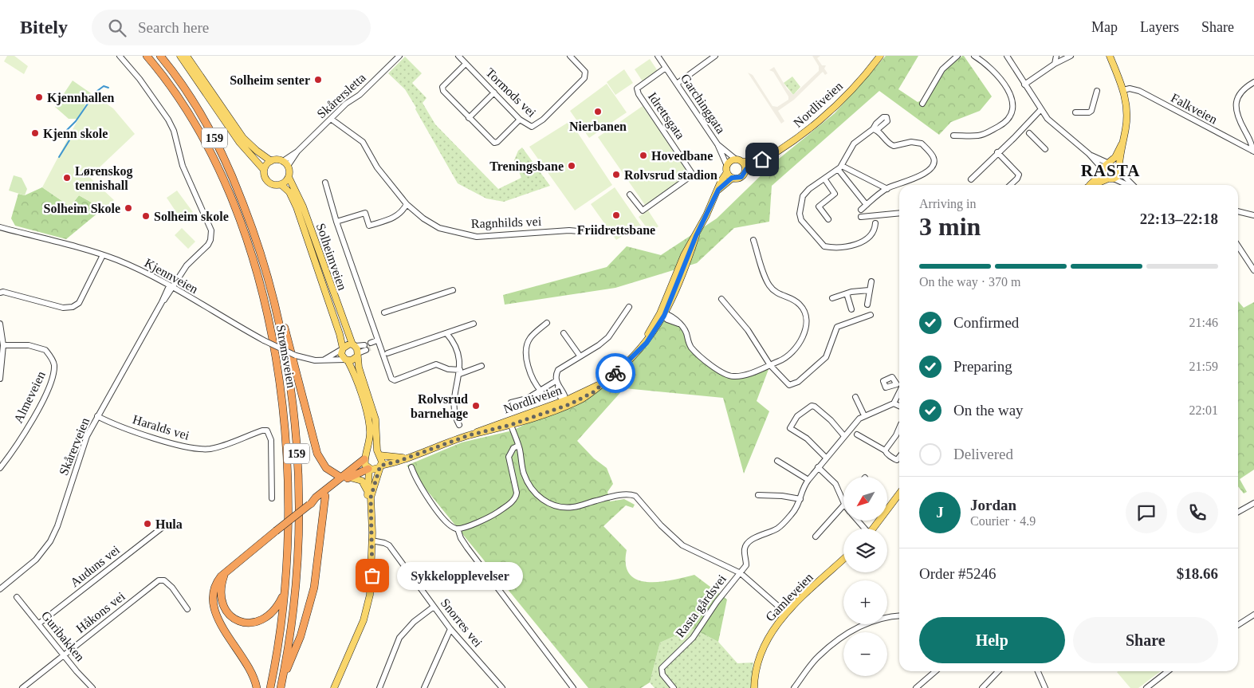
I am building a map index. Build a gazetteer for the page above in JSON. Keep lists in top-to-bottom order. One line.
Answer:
{"streets":{"highway":["159","Strømsveien"],"main road":["Nordliveien","Solheimveien","Gamleveien"],"street":["Tormods vei","Skårersletta","Garchinggata","Falkveien","Idrettsgata","Ragnhilds vei","Kjennveien","Almeveien","Haralds vei","Skårerveien","Auduns vei","Rasta gårdsvei","Håkons vei","Snorres vei","Guribakken"]},"crossings":[["Skårersletta","Ragnhilds vei"],["Skårersletta","Solheimveien"],["Garchinggata","Nordliveien"],["Garchinggata","Idrettsgata"],["Solheimveien","Kjennveien"],["Kjennveien","Skårerveien"],["Haralds vei","Skårerveien"],["Auduns vei","Guribakken"],["Håkons vei","Guribakken"]],"districts":["RASTA"],"places":["Solheim senter","Kjennhallen","Nierbanen","Kjenn skole","Hovedbane","Treningsbane","Rolvsrud stadion","Lørenskog tennishall","Solheim Skole","Friidrettsbane","Solheim skole","Rolvsrud barnehage","Hula","Sykkelopplevelser"],"north":"bottom left","page":{"header":"Bitely","search":"Search here","nav":["Map","Layers","Share"],"heading":["3 min","Arriving in","22:13–22:18"],"panel":["Jordan","Courier · 4.9","Order #5246","$18.66"],"bar":"On the way · 370 m","list":[["Confirmed","21:46"],["Preparing","21:59"],["On the way","22:01"],"Delivered"],"map_buttons":["+","−"],"round":"J","bubble":"Sykkelopplevelser","buttons":["Help","Share"]}}
